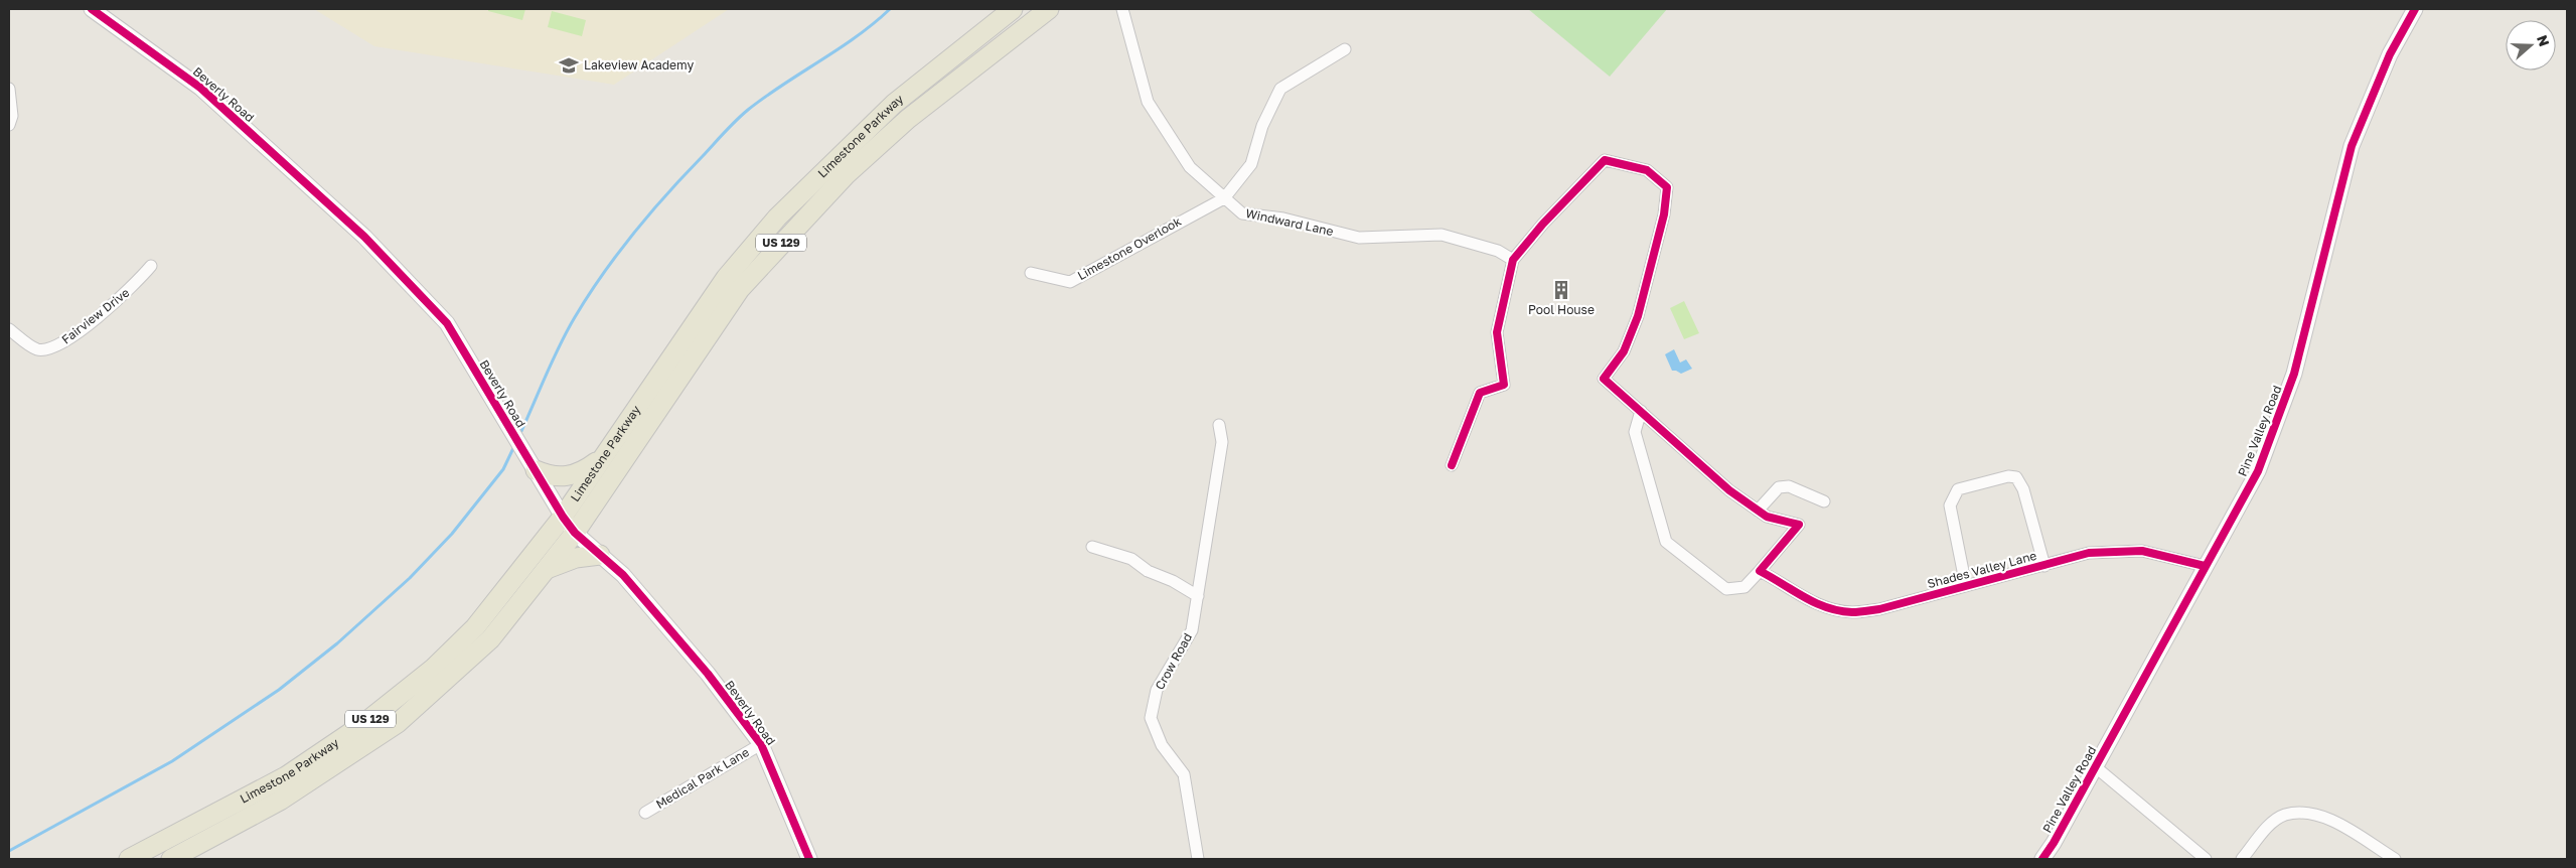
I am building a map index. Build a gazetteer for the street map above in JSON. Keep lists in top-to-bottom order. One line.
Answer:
{"streets":{"main road":["Limestone Parkway","US 129"],"street":["Beverly Road","Windward Lane","Limestone Overlook","Fairview Drive","Pine Valley Road","Shades Valley Lane","Crow Road","Medical Park Lane"]},"crossings":[["Beverly Road","Limestone Parkway"],["Beverly Road","Medical Park Lane"],["Windward Lane","Limestone Overlook"],["Pine Valley Road","Shades Valley Lane"]],"places":{"school or university":["Lakeview Academy"],"building":["Pool House"]},"north":"right"}
